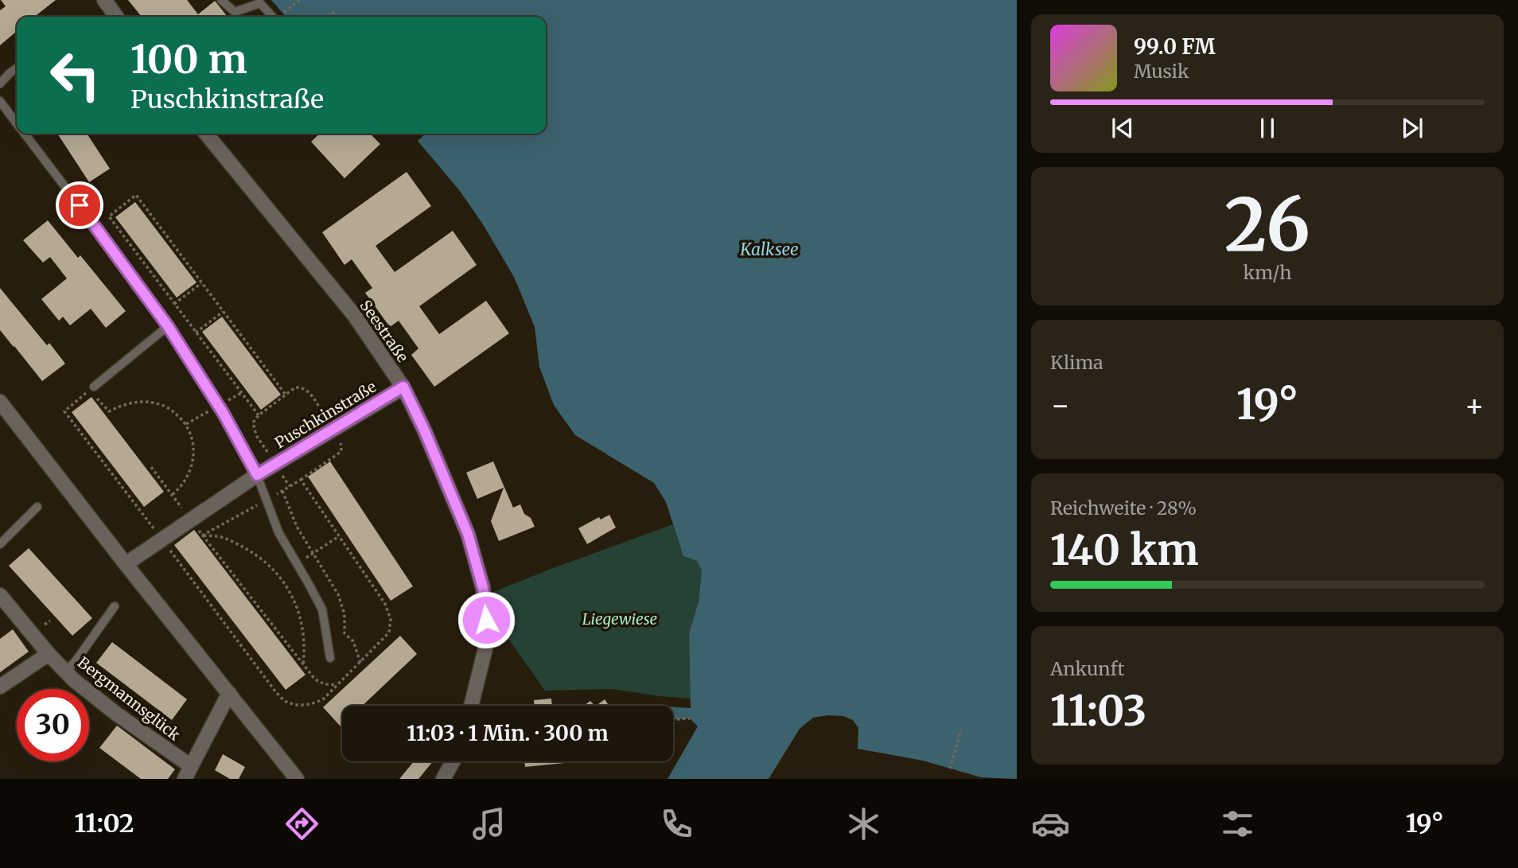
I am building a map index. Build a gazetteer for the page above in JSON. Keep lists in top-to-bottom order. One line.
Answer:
{"streets":{"street":["Seestraße","Puschkinstraße","Bergmannsglück"]},"crossings":[["Seestraße","Puschkinstraße"]],"water":["Kalksee"],"parks":["Liegewiese"],"page":{"turn":["100 m","Puschkinstraße"],"song":["99.0 FM","Musik"],"tile":[["26","km/h"],"Klima",["Reichweite · 28%","140 km"],["Ankunft","11:03"]],"heat":["−","19°","+"],"limit":"30","trip":"11:03 · 1 Min. · 300 m","tabs":["11:02","19°"]}}
